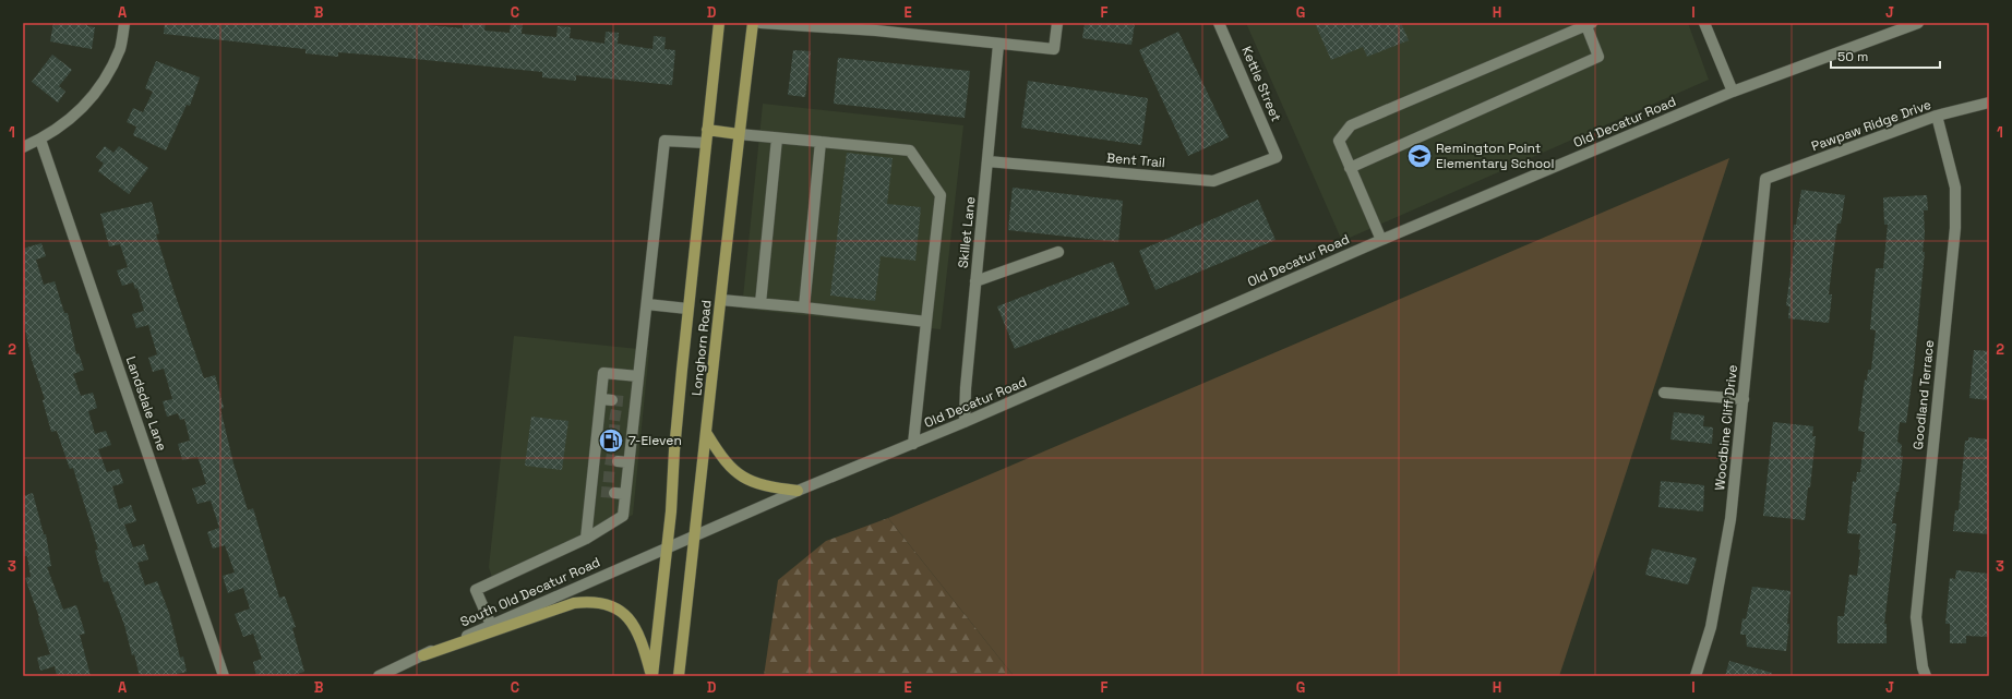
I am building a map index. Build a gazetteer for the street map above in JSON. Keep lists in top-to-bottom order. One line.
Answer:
{"streets":{"main road":["Longhorn Road"],"street":["Kettle Street","Old Decatur Road","Pawpaw Ridge Drive","Bent Trail","Skillet Lane","Goodland Terrace","Landsdale Lane","Woodbine Cliff Drive","South Old Decatur Road"]},"crossings":[["Kettle Street","Bent Trail"],["Old Decatur Road","Skillet Lane"],["Old Decatur Road","Longhorn Road"],["Old Decatur Road","South Old Decatur Road"],["Pawpaw Ridge Drive","Goodland Terrace"],["Pawpaw Ridge Drive","Woodbine Cliff Drive"],["Bent Trail","Skillet Lane"],["Longhorn Road","South Old Decatur Road"]],"places":{"school or university":["Remington Point Elementary School"],"fuel station":["7-Eleven"]},"scale_bar":"50 m","grid":{"columns":["A","B","C","D","E","F","G","H","I","J"],"rows":["1","2","3"]}}
